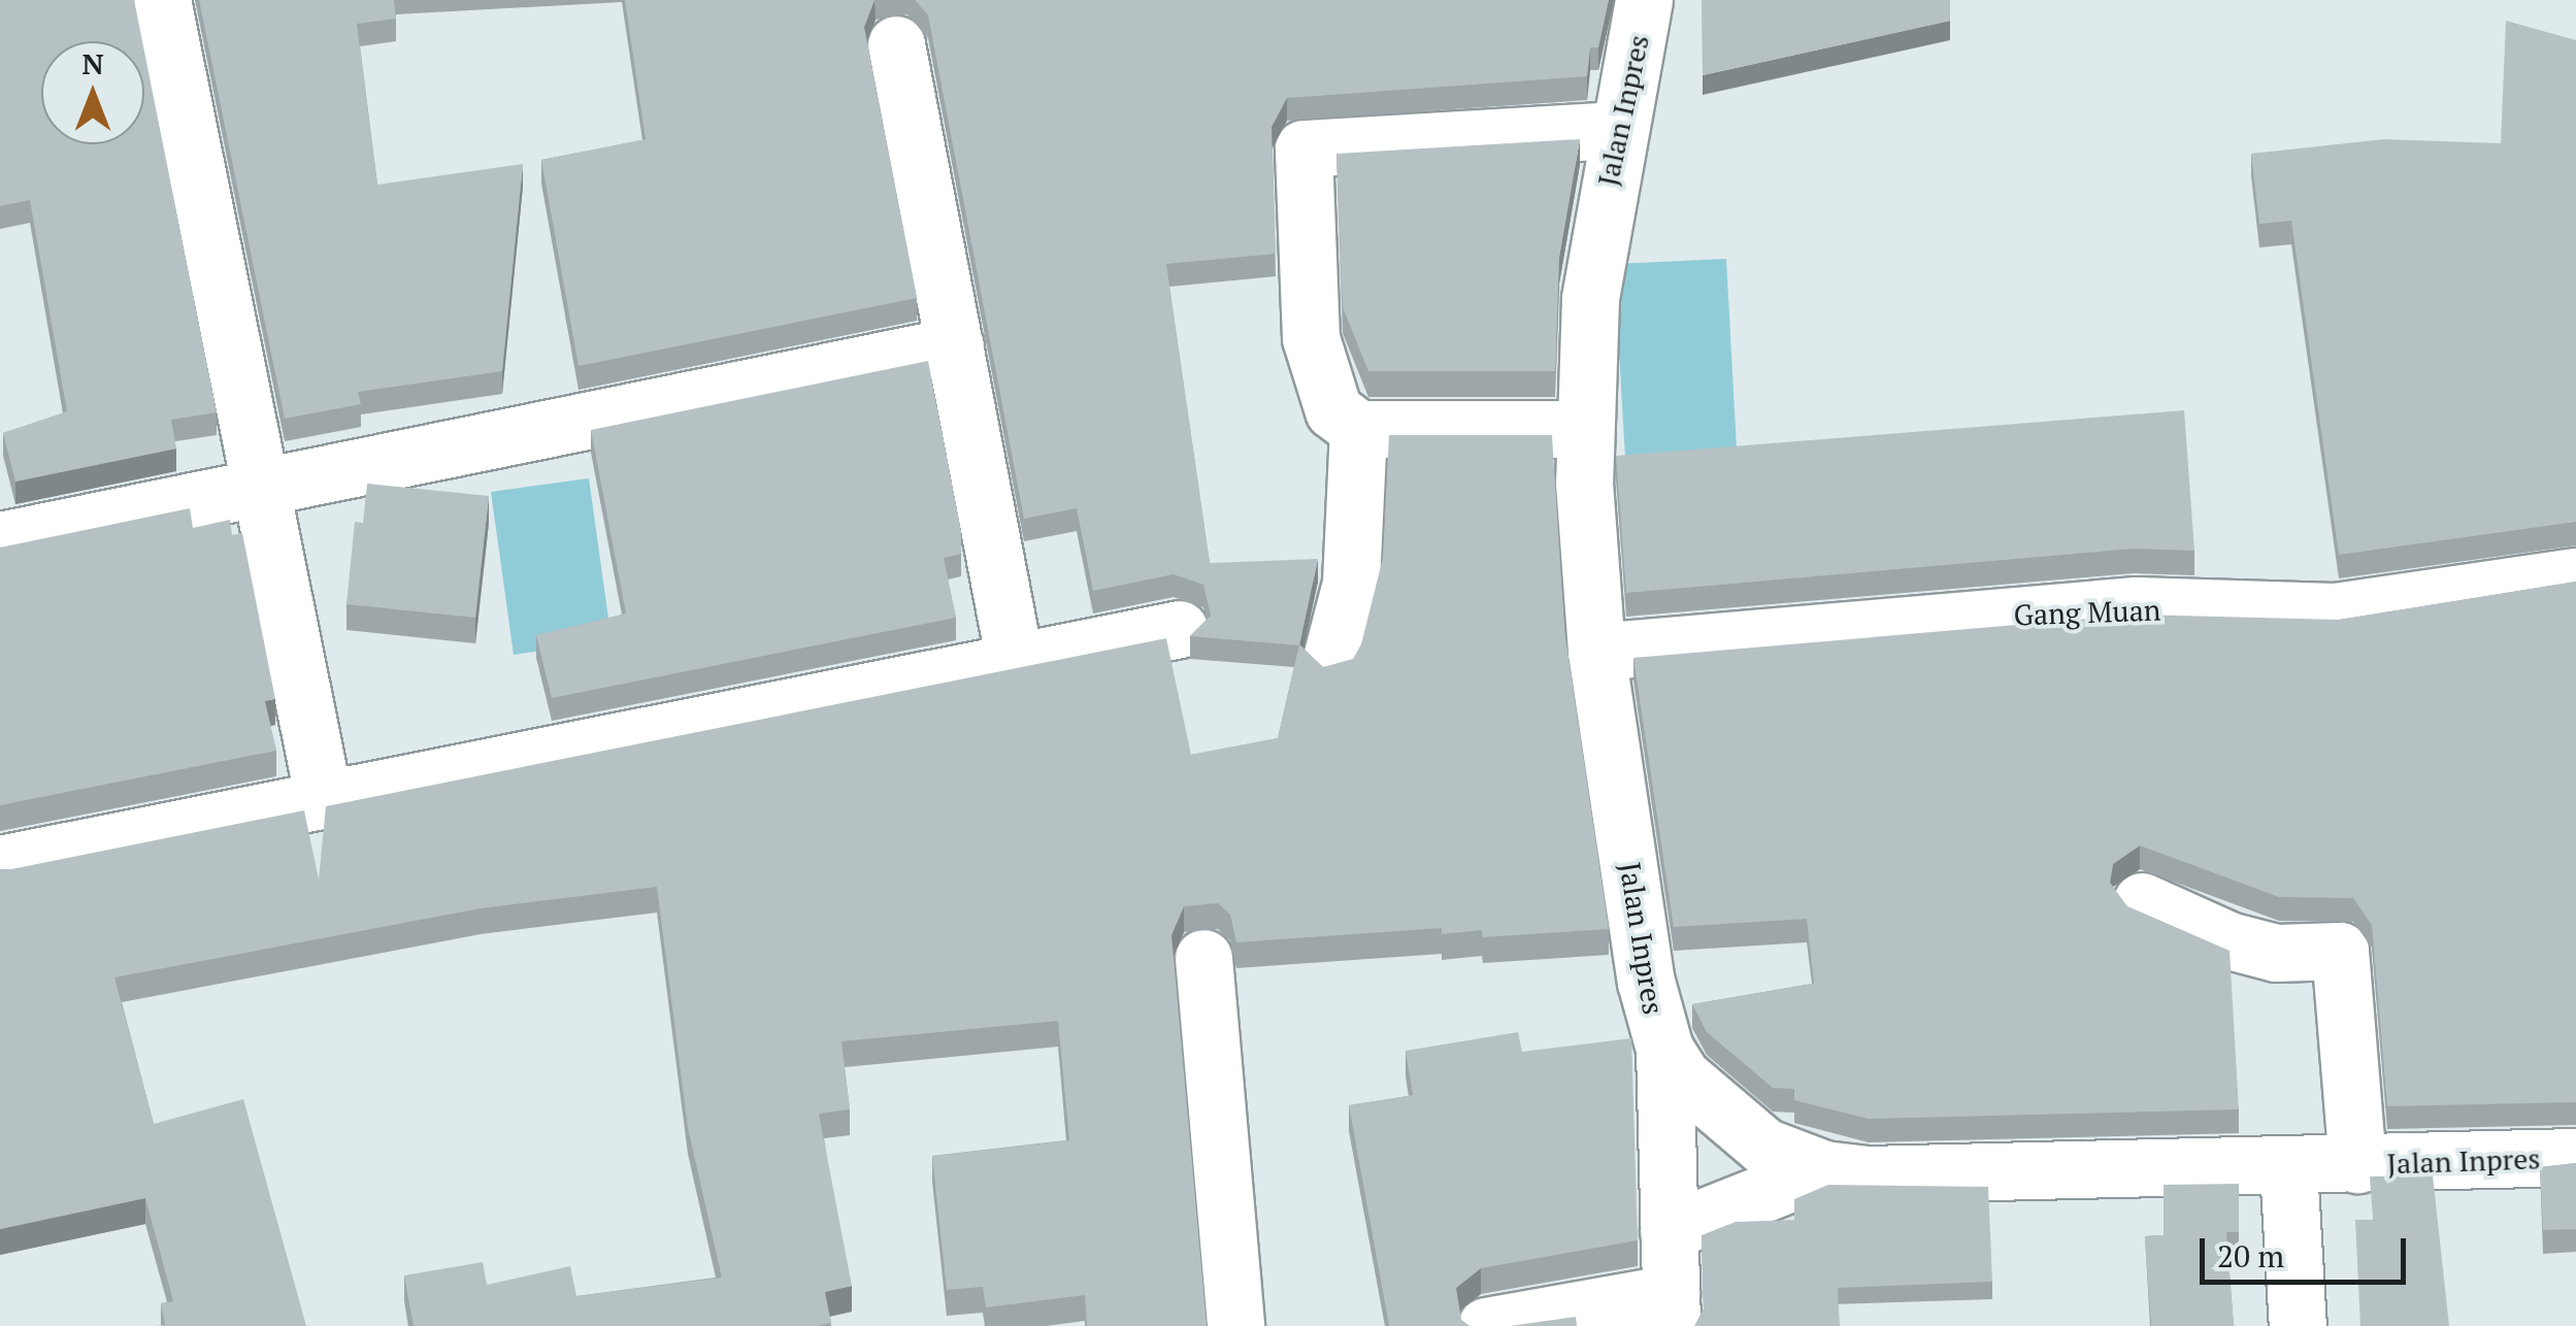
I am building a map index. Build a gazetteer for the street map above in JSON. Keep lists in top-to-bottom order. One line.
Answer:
{"streets":{"street":["Jalan Inpres","Gang Muan"]},"crossings":[["Jalan Inpres","Gang Muan"]],"scale_bar":"20 m","north":"top"}
